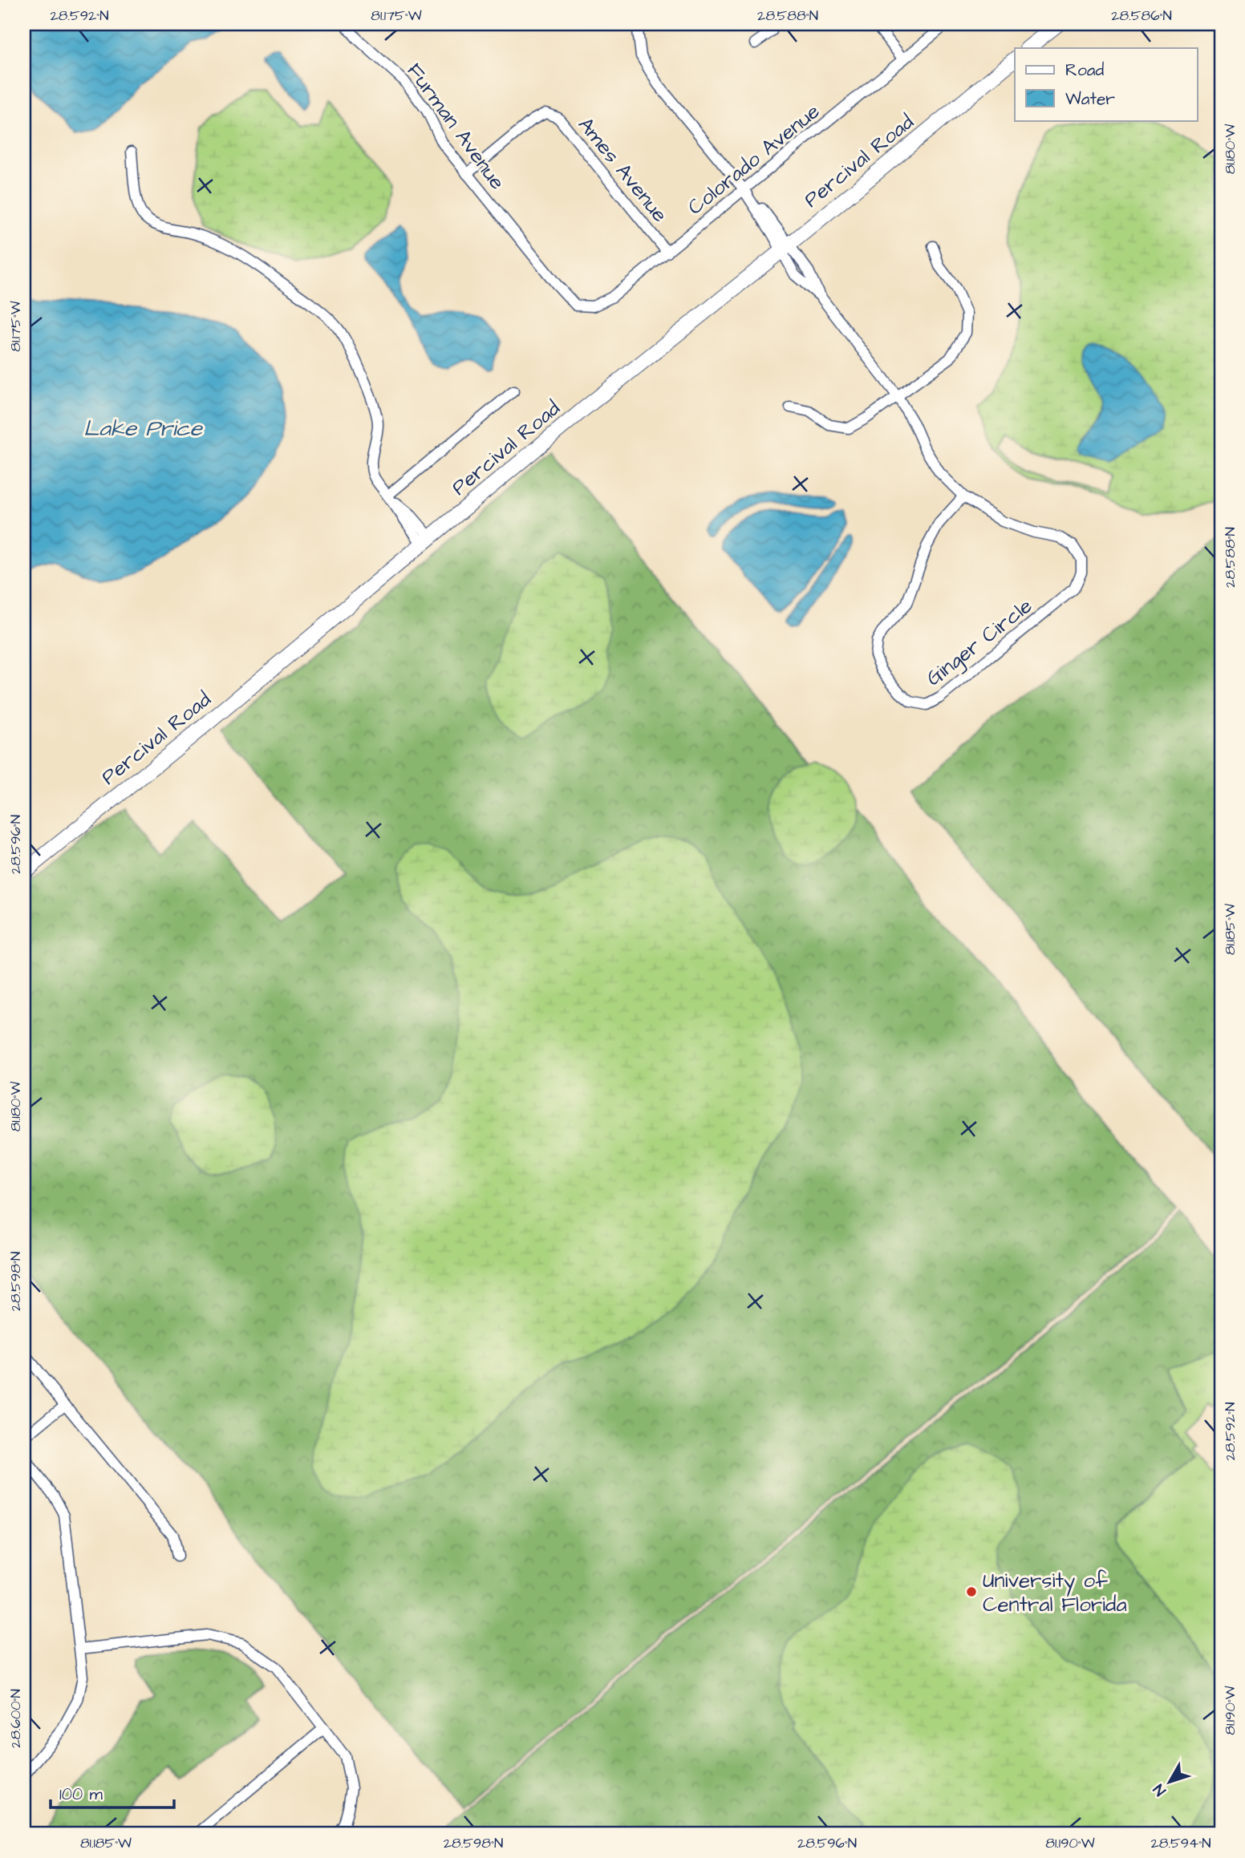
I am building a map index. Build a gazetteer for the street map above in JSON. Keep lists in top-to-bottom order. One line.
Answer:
{"streets":{"street":["Furman Avenue","Colorado Avenue","Percival Road","Ames Avenue","Ginger Circle"]},"crossings":[["Furman Avenue","Colorado Avenue"],["Furman Avenue","Ames Avenue"],["Colorado Avenue","Ames Avenue"]],"water":["Lake Price"],"places":["University of Central Florida"],"legend":["Road","Water"],"scale_bar":"100 m","north":"bottom left","coordinates":["28.592°N","81.175°W","28.588°N","28.586°N","81.180°W","28.596°N","81.185°W","28.598°N","81.190°W","28.600°N","28.594°N"]}
